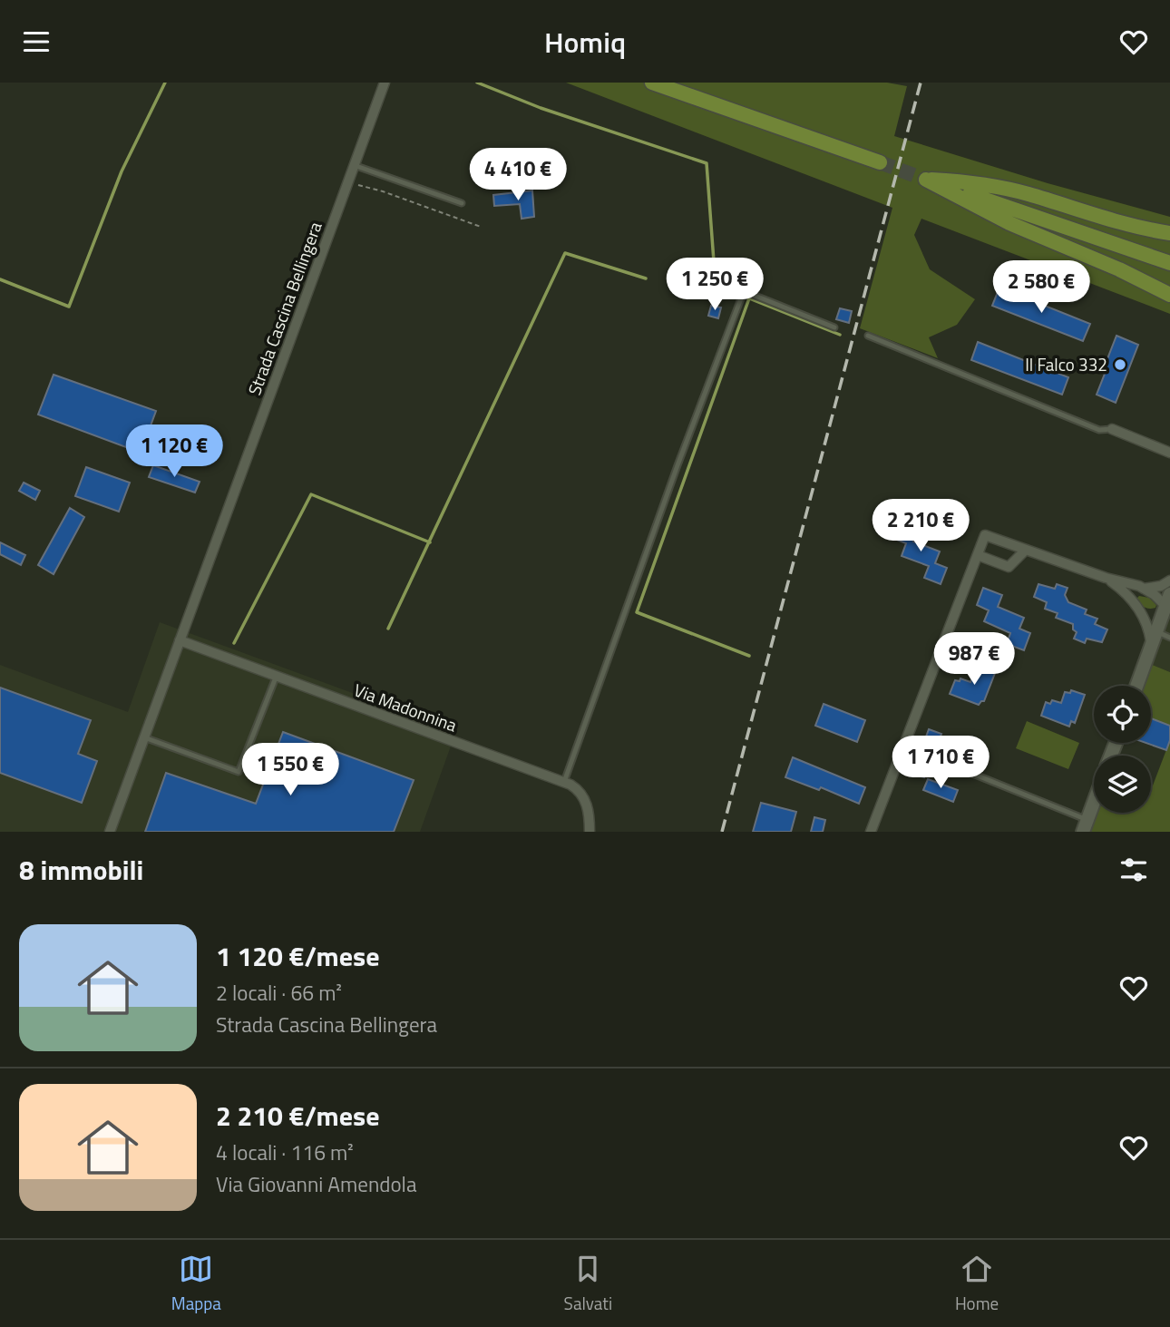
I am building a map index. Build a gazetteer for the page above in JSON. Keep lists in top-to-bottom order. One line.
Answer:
{"streets":{"street":["Strada Cascina Bellingera","Via Madonnina"]},"crossings":[["Strada Cascina Bellingera","Via Madonnina"]],"places":["Il Falco 332"],"page":{"header":"Homiq","price":["4 410 €","1 250 €","2 580 €","1 120 €","2 210 €","987 €","1 710 €","1 550 €"],"heading":"8 immobili","list":[{"name":"1 120 €/mese","note":"2 locali · 66 m² · Strada Cascina Bellingera"},{"name":"2 210 €/mese","note":"4 locali · 116 m² · Via Giovanni Amendola"}],"tabs":["Mappa","Salvati","Home"]}}
